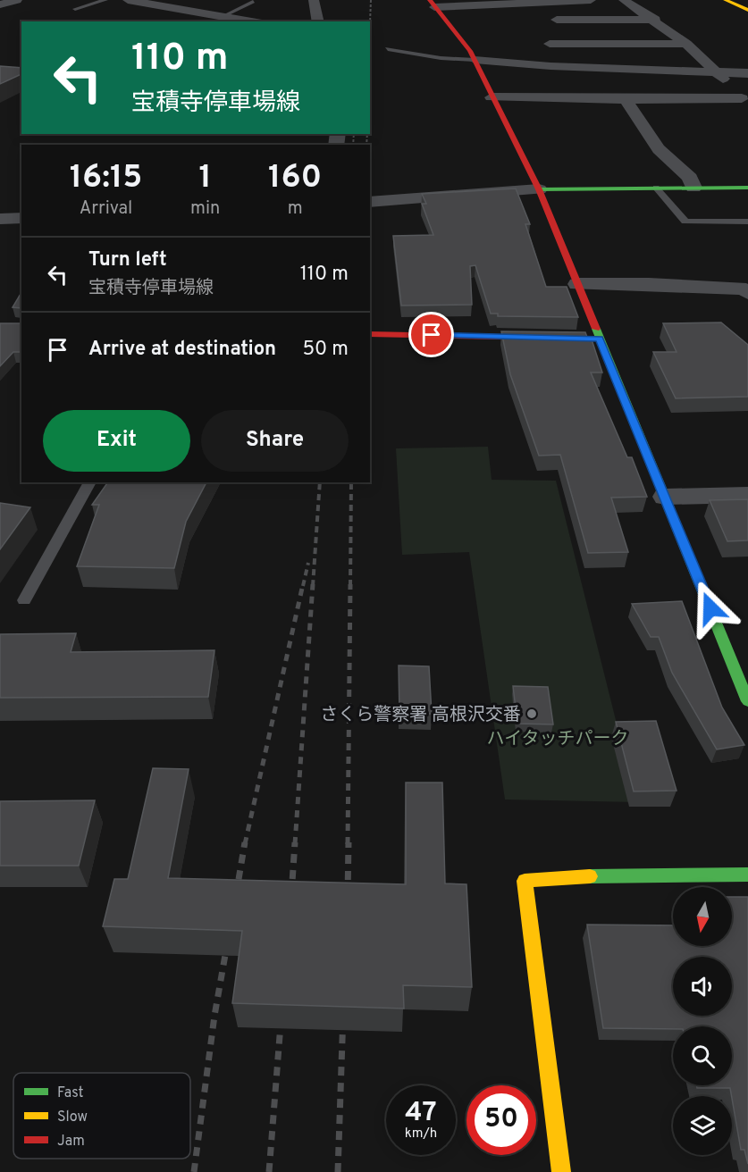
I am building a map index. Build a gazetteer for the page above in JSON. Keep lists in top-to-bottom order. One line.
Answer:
{"parks":["ハイタッチパーク"],"places":["さくら警察署 高根沢交番"],"legend":["Fast","Slow","Jam"],"north":"bottom","page":{"turn":["110 m","宝積寺停車場線"],"eta":["16:15","Arrival","1","min","160","m"],"list":[{"name":"Turn left","note":"宝積寺停車場線","value":"110 m"},{"name":"Arrive at destination","value":"50 m"}],"buttons":["Exit","Share"],"speed":"47 km/h","limit":"50"}}
